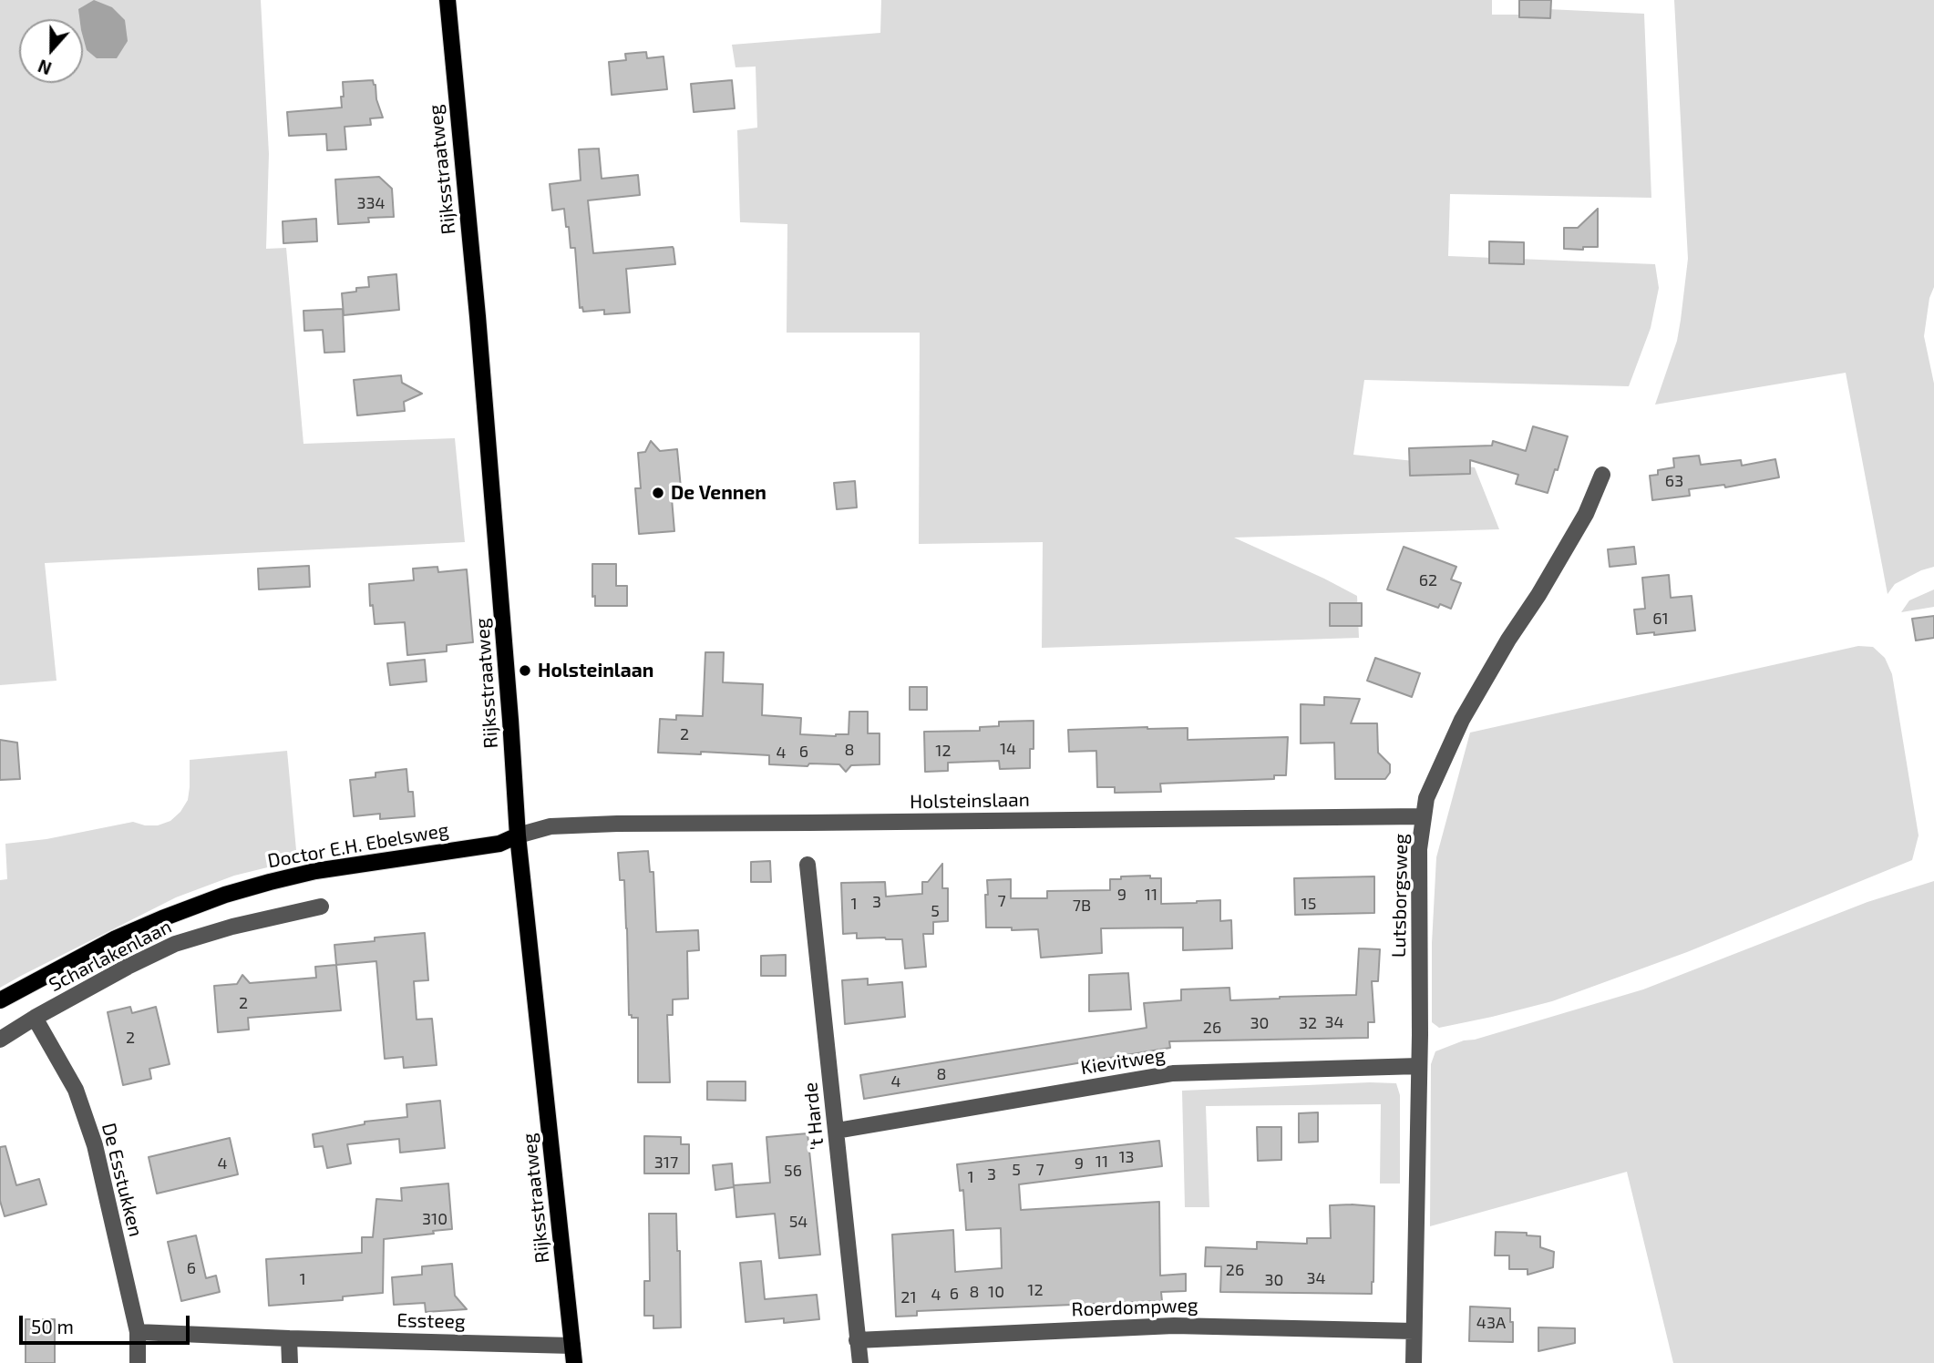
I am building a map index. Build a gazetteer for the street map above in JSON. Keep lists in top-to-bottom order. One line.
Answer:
{"streets":{"main road":["Rijksstraatweg","Doctor E.H. Ebelsweg"],"street":["Holsteinslaan","Lutsborgsweg","Scharlakenlaan","Kievitweg","'t Harde","De Esstukken","Roerdompweg","Essteeg"]},"crossings":[["Rijksstraatweg","Holsteinslaan"],["Rijksstraatweg","Doctor E.H. Ebelsweg"],["Rijksstraatweg","Essteeg"],["Holsteinslaan","Doctor E.H. Ebelsweg"],["Holsteinslaan","Lutsborgsweg"],["Lutsborgsweg","Kievitweg"],["Lutsborgsweg","Roerdompweg"],["Scharlakenlaan","De Esstukken"],["Kievitweg","'t Harde"],["'t Harde","Roerdompweg"],["De Esstukken","Essteeg"]],"places":["De Vennen","Holsteinlaan"],"house_numbers":["334","63","62","61","2","14","8","12","6","4","9","11","7","3","1","15","7B","5","2","34","30","32","26","2","8","4","13","11","317","4","9","5","7","56","3","1","310","54","6","26","34","1","30","12","8","10","6","4","21","43A"],"scale_bar":"50 m","north":"bottom"}
